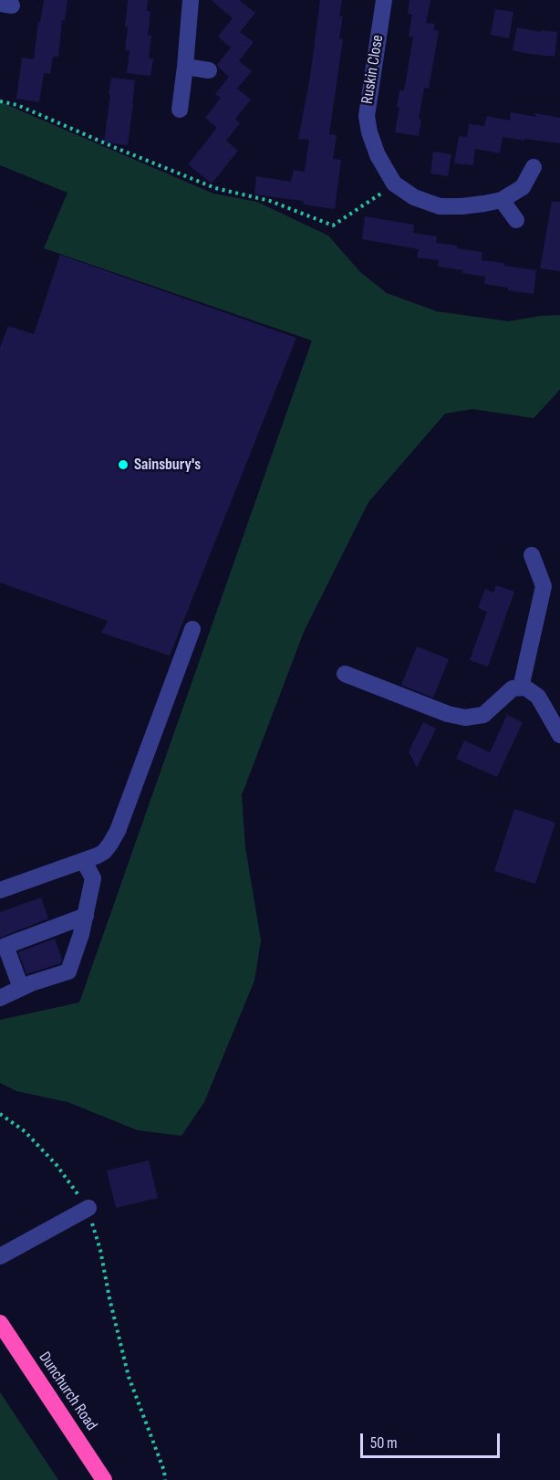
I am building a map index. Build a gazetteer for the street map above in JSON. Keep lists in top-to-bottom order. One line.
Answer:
{"streets":{"highway":["Dunchurch Road"],"street":["Ruskin Close"]},"places":["Sainsbury's"],"scale_bar":"50 m"}
